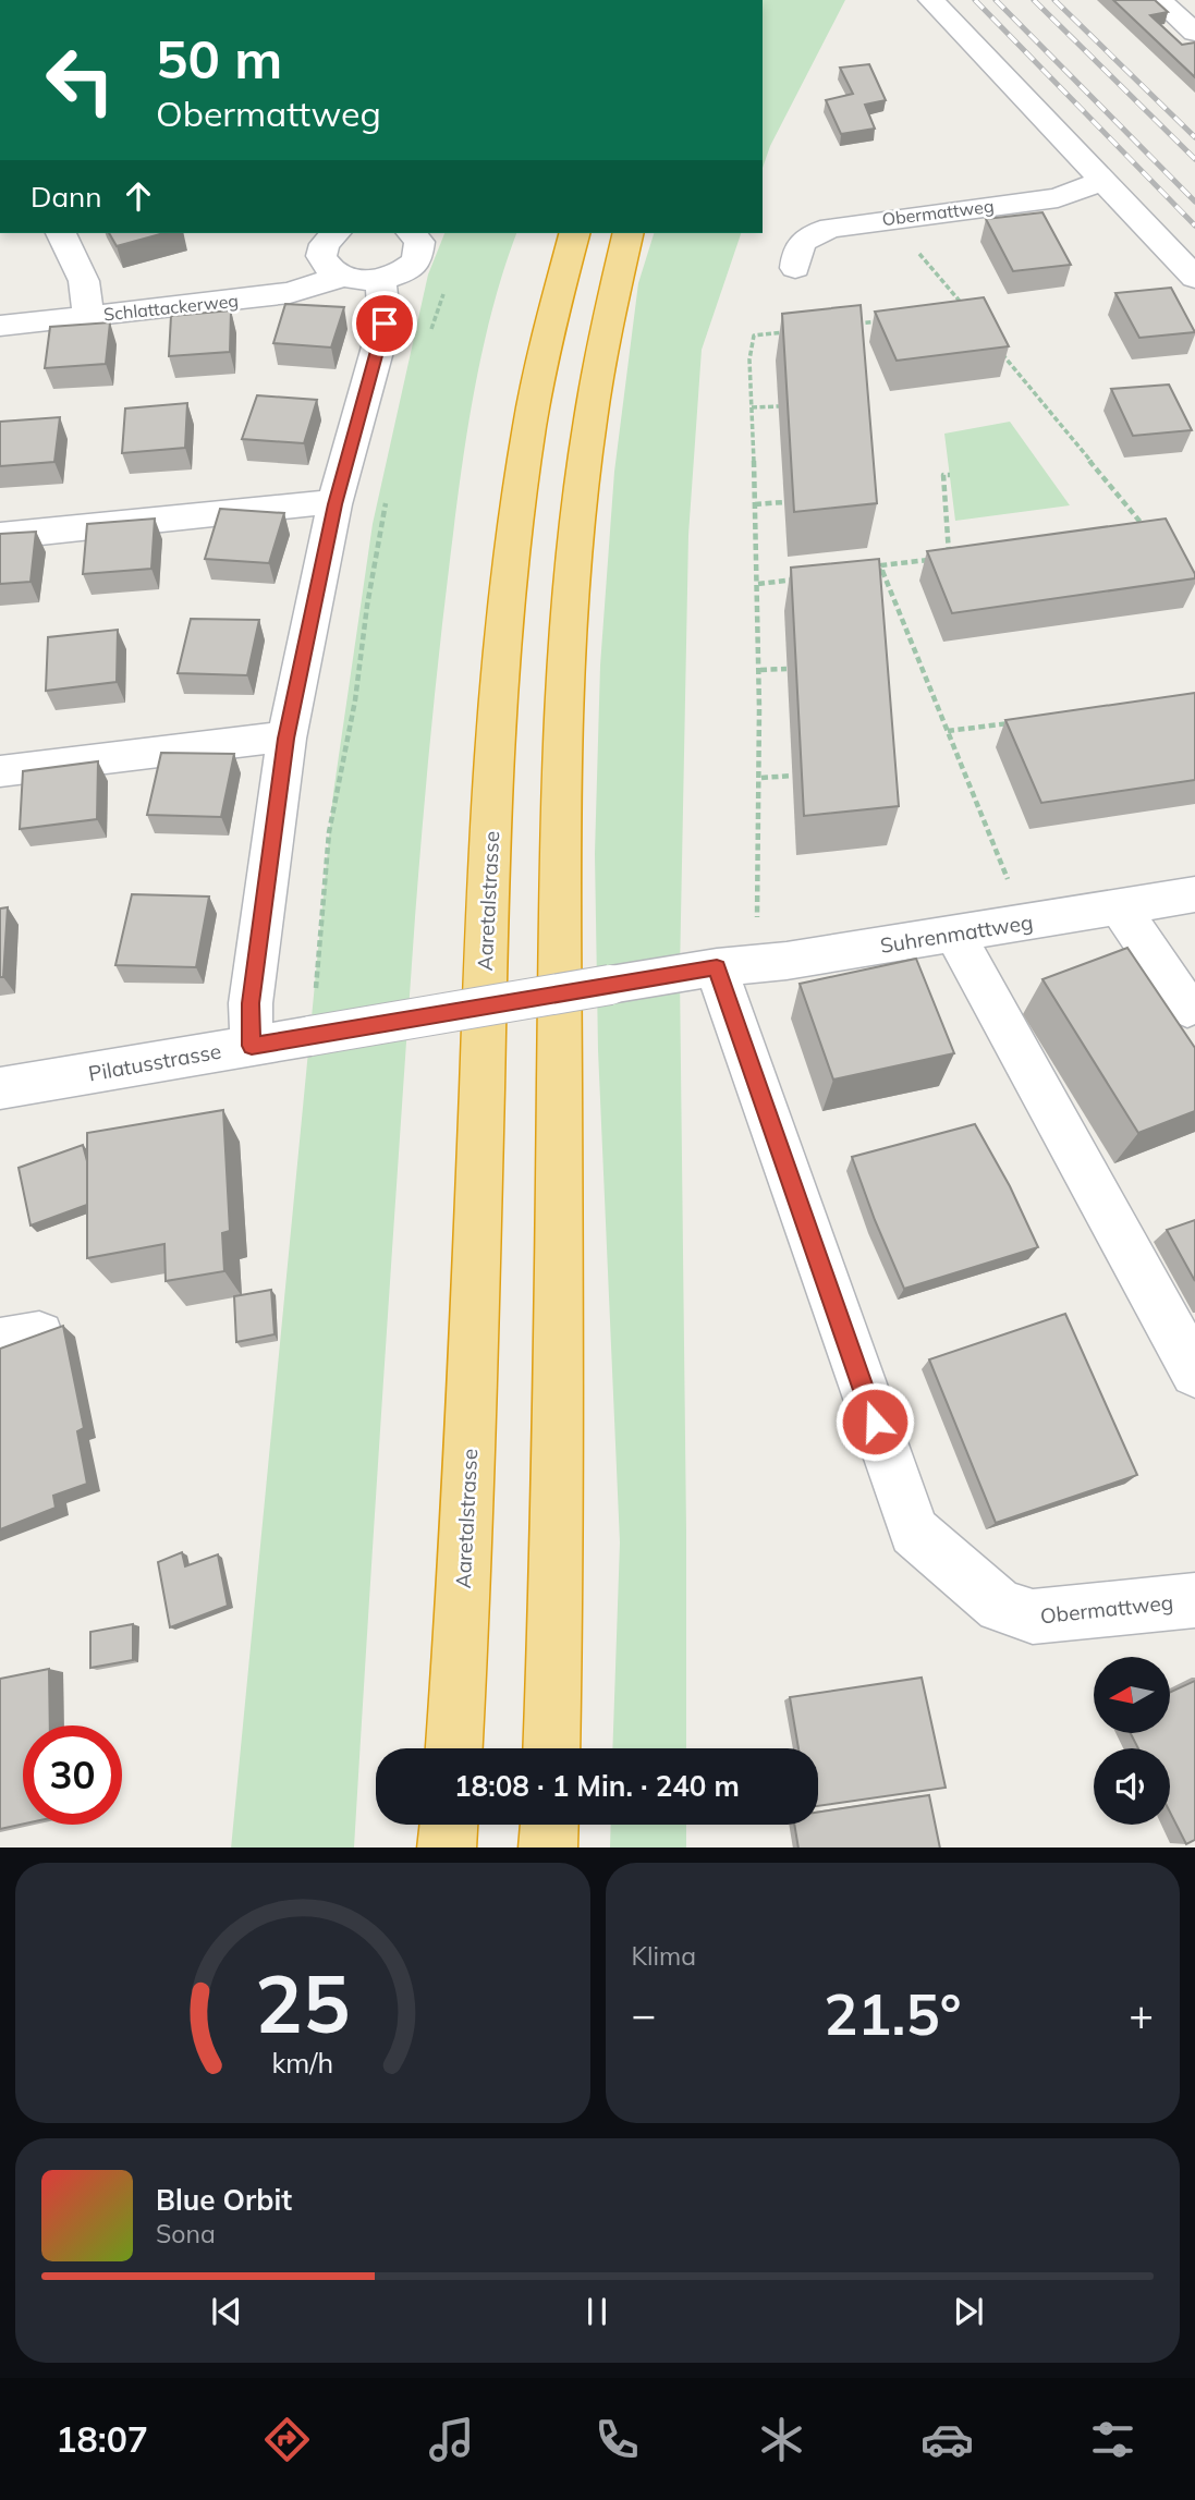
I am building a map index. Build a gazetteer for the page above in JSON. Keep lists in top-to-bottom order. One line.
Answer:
{"streets":{"highway":["Aaretalstrasse"],"street":["Obermattweg","Schlattackerweg","Suhrenmattweg","Pilatusstrasse"]},"crossings":[["Obermattweg","Suhrenmattweg"],["Obermattweg","Pilatusstrasse"],["Suhrenmattweg","Pilatusstrasse"]],"north":"left","page":{"turn":["50 m","Obermattweg"],"then":"Dann","limit":"30","trip":"18:08 · 1 Min. · 240 m","tile":"Klima","heat":["−","21.5°","+"],"song":["Blue Orbit","Sona"],"tabs":"18:07","gauge":["25","km/h"]}}
